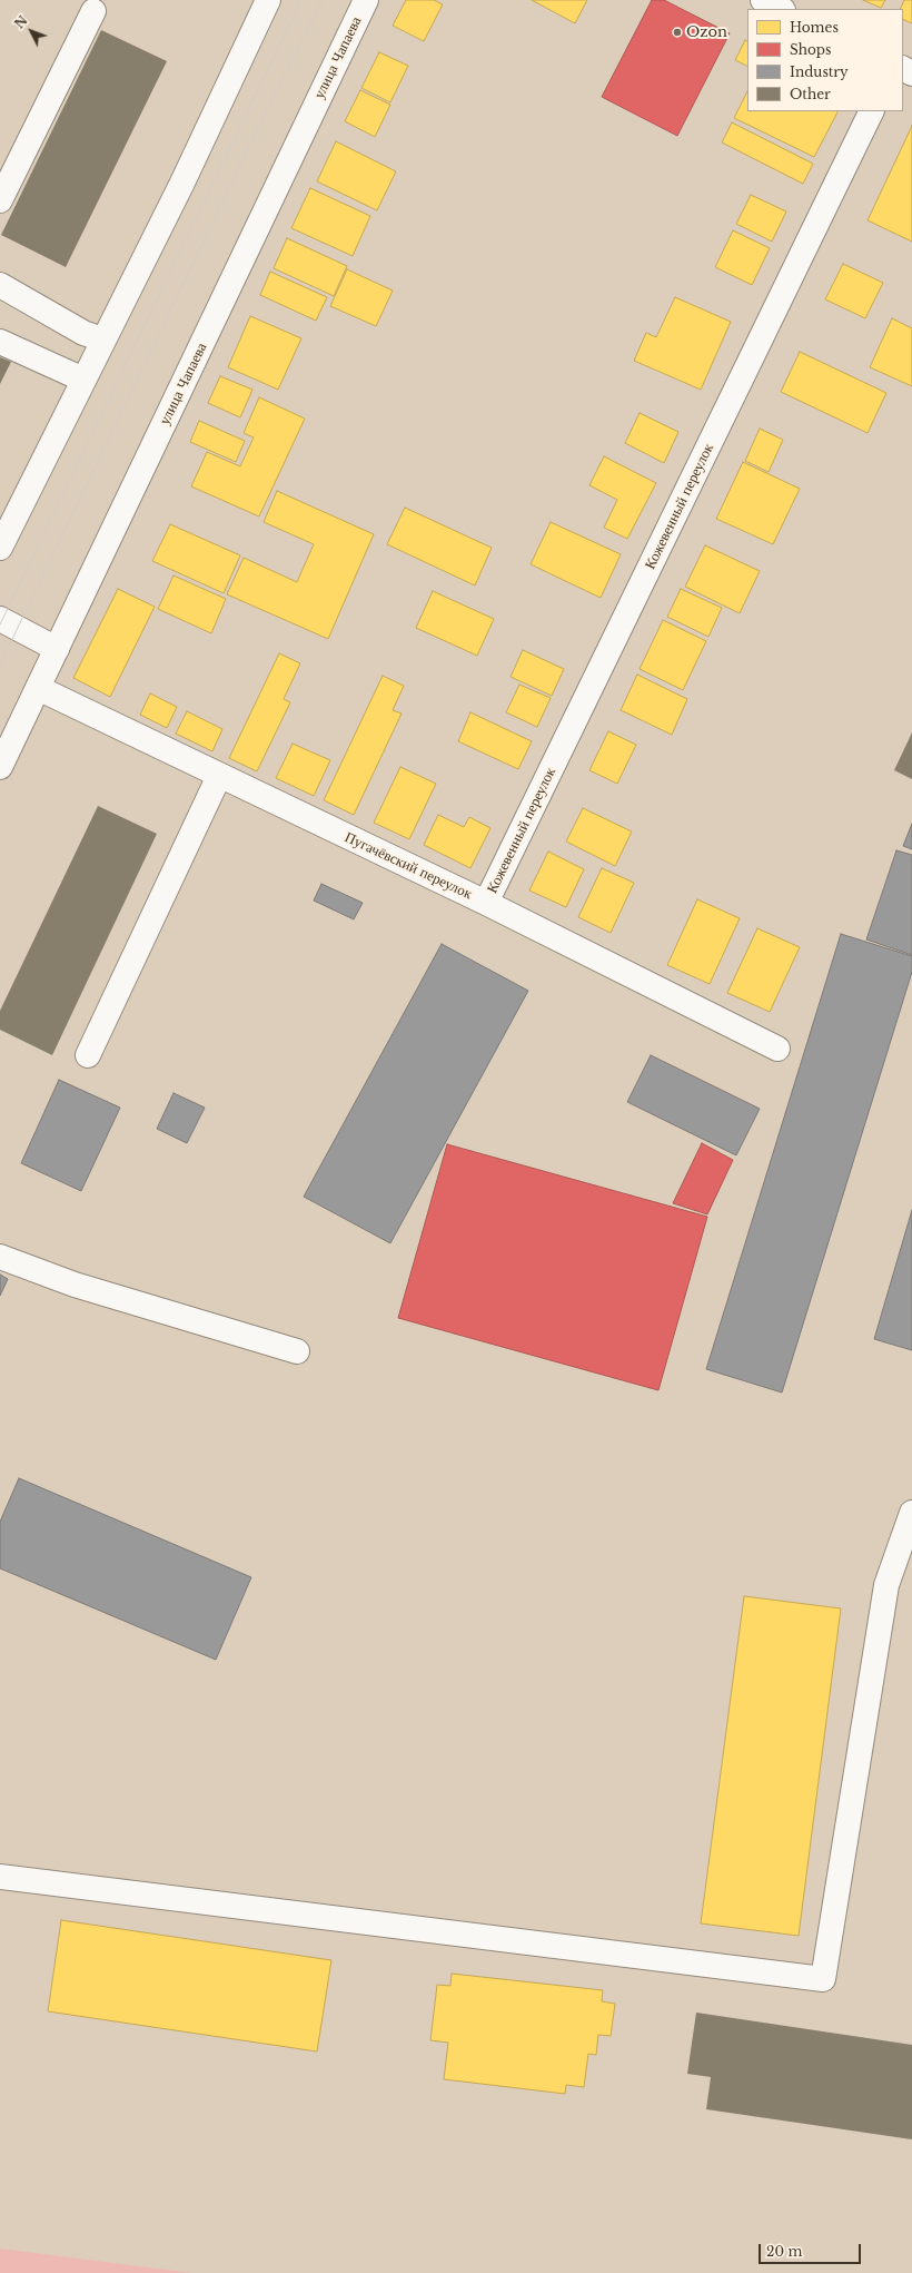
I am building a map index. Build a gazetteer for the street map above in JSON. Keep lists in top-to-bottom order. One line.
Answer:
{"streets":{"street":["улица Чапаева","Кожевенный переулок","Пугачёвский переулок"]},"crossings":[["улица Чапаева","Пугачёвский переулок"],["Кожевенный переулок","Пугачёвский переулок"]],"places":["Ozon"],"legend":["Homes","Shops","Industry","Other"],"scale_bar":"20 m","north":"top left"}
